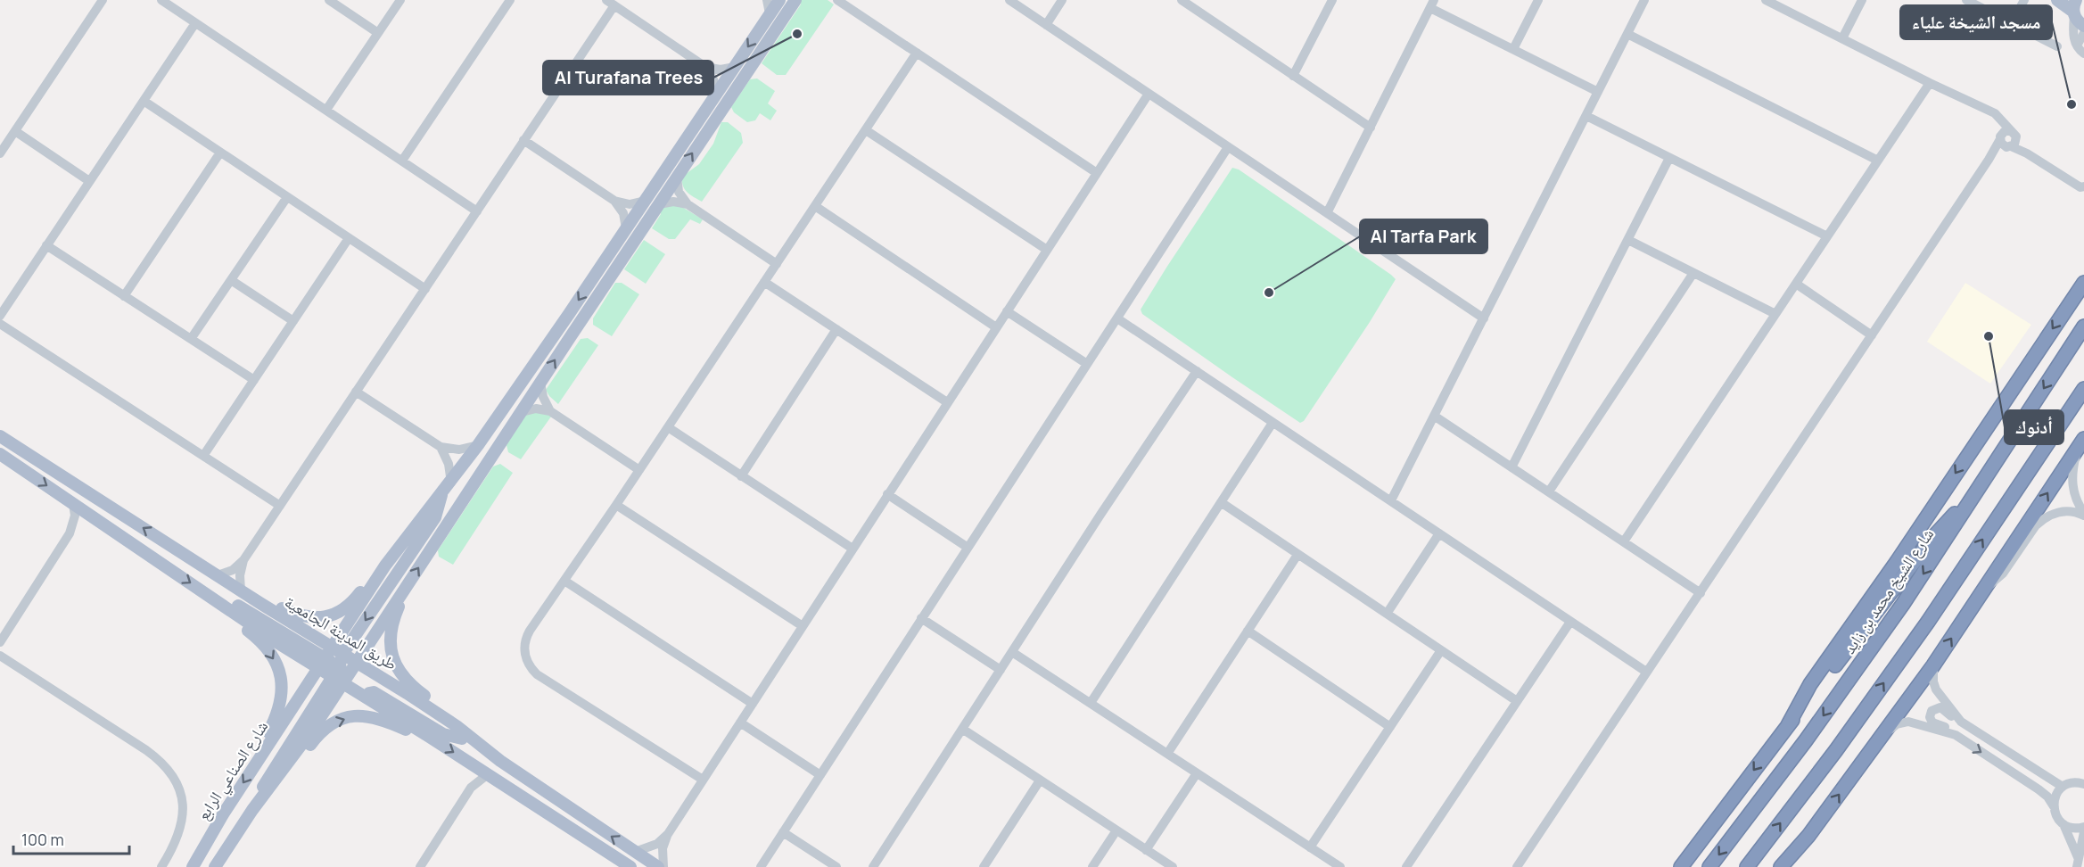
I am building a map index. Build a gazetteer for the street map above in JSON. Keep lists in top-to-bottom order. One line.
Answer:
{"streets":{"highway":["شارع الشيخ محمد بن زايد"],"main road":["طريق المدينة الجامعية","شارع الصناعي الرابع"]},"crossings":[["طريق المدينة الجامعية","شارع الصناعي الرابع"]],"places":["Al Turafana Trees","مسجد الشيخة علياء","Al Tarfa Park","أدنوك"],"scale_bar":"100 m"}
